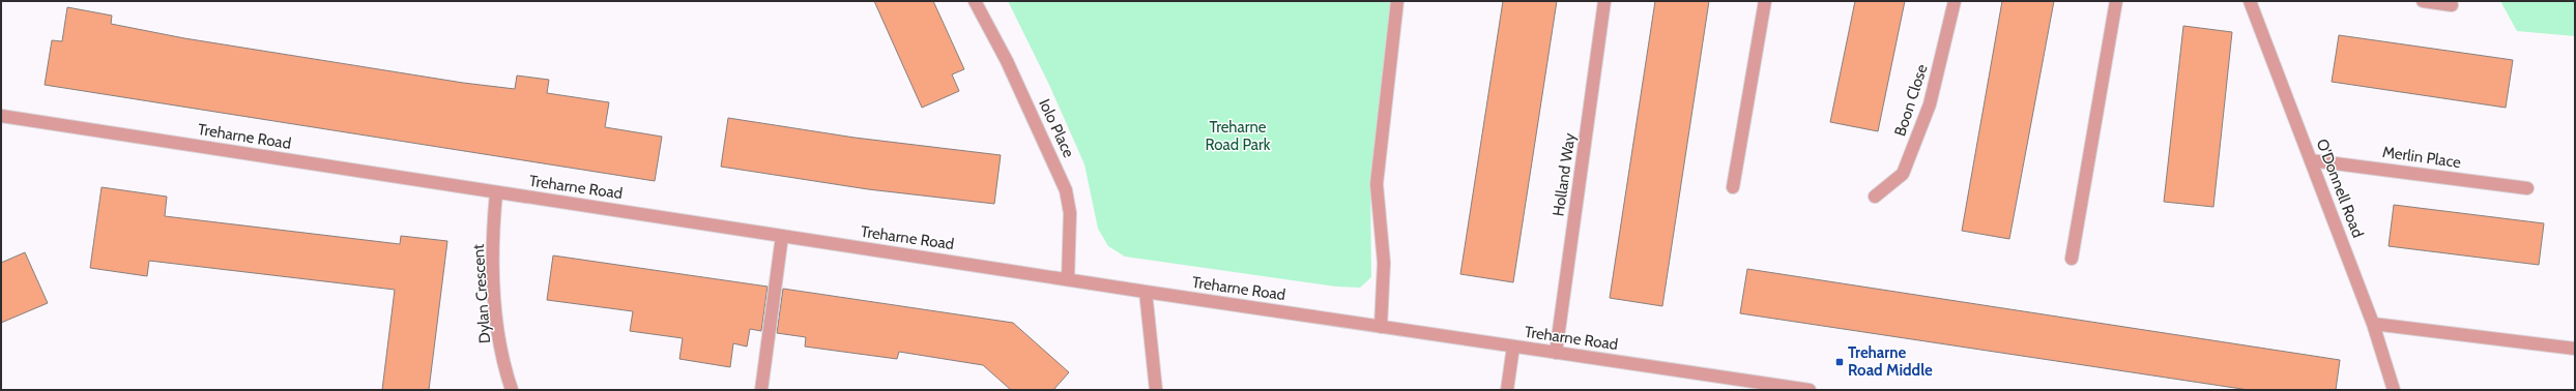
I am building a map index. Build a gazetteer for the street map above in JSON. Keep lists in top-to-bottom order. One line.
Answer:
{"streets":{"street":["Boon Close","Iolo Place","Treharne Road","Merlin Place","Holland Way","O'Donnell Road","Dylan Crescent"]},"crossings":[["Iolo Place","Treharne Road"],["Treharne Road","Holland Way"],["Treharne Road","Dylan Crescent"],["Merlin Place","O'Donnell Road"]],"parks":["Treharne Road Park"],"places":{"transit":["Treharne Road Middle"]}}
